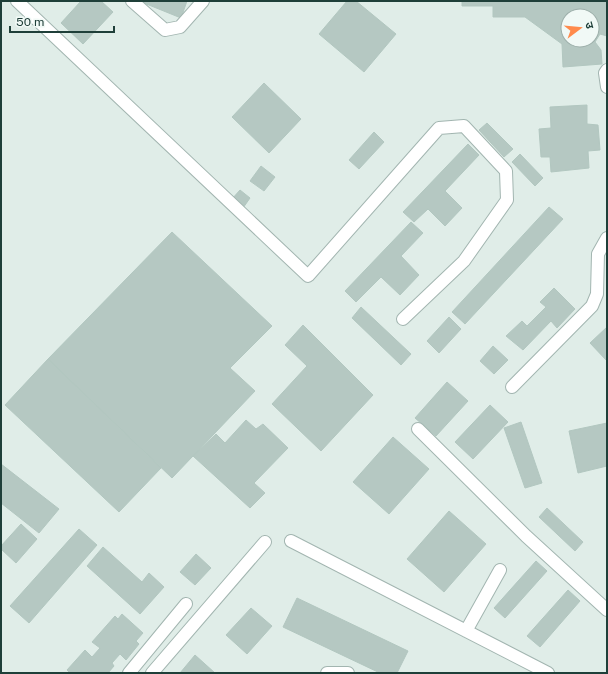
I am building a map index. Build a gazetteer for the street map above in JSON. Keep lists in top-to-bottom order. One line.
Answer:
{"scale_bar":"50 m","north":"right"}
